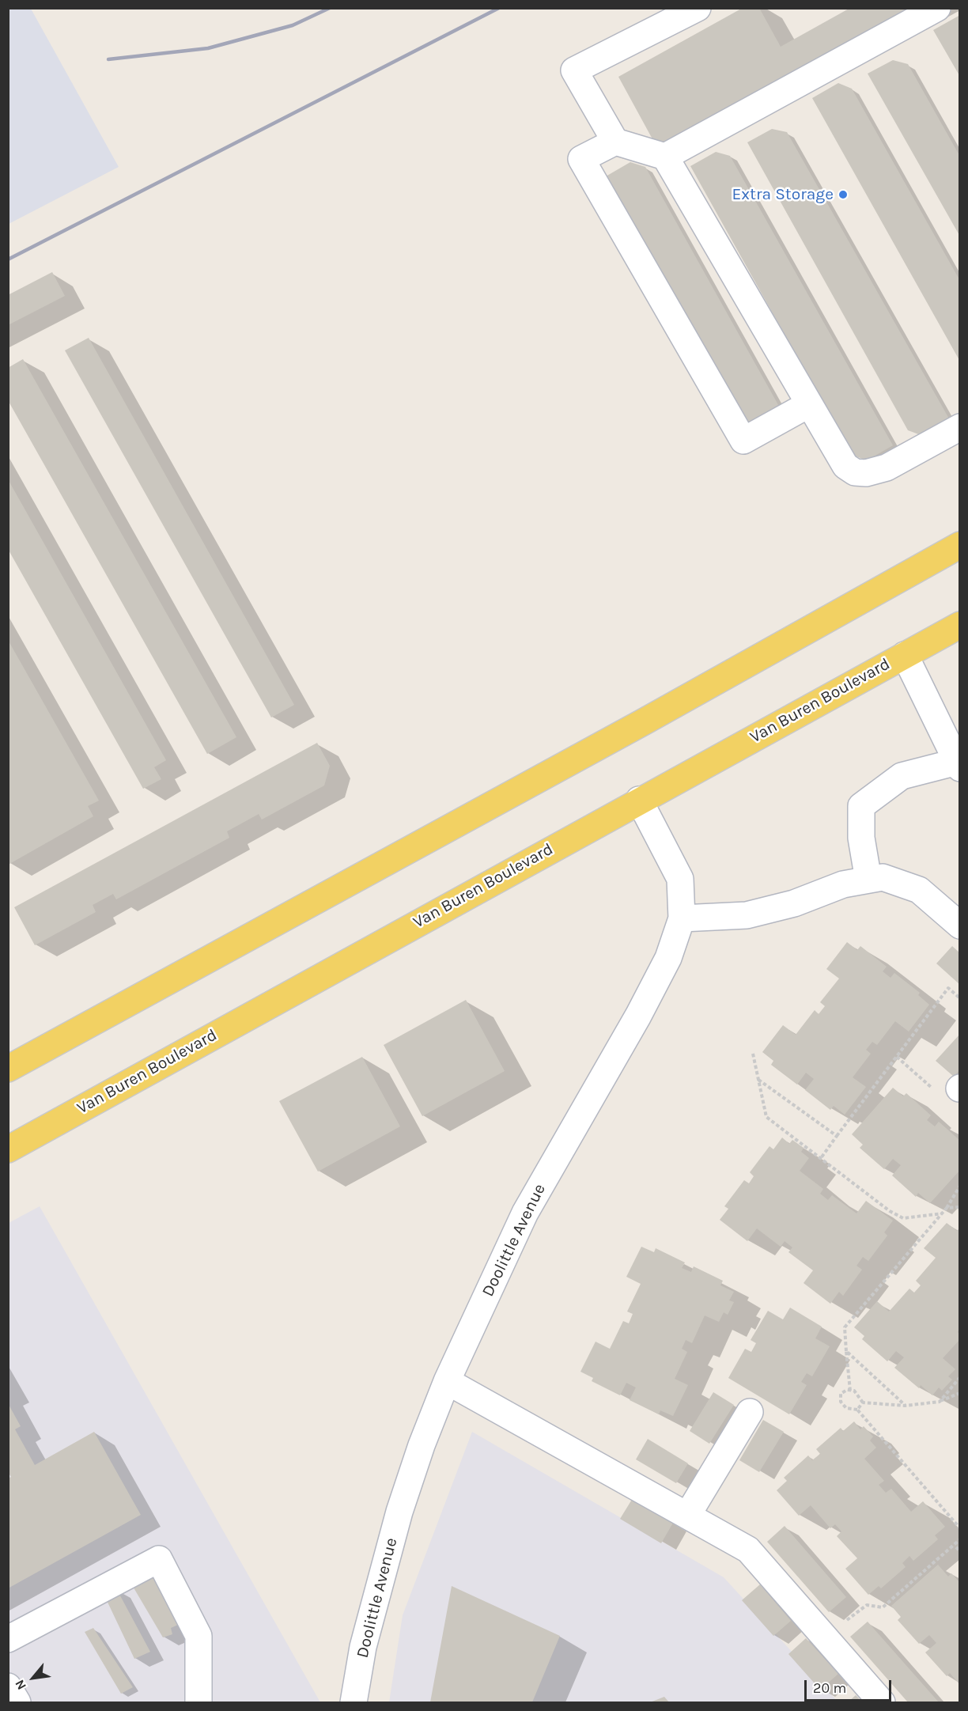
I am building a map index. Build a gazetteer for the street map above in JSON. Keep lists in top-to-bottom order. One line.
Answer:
{"streets":{"main road":["Van Buren Boulevard"],"street":["Doolittle Avenue"]},"crossings":[["Van Buren Boulevard","Doolittle Avenue"]],"places":["Extra Storage"],"scale_bar":"20 m","north":"bottom left"}
